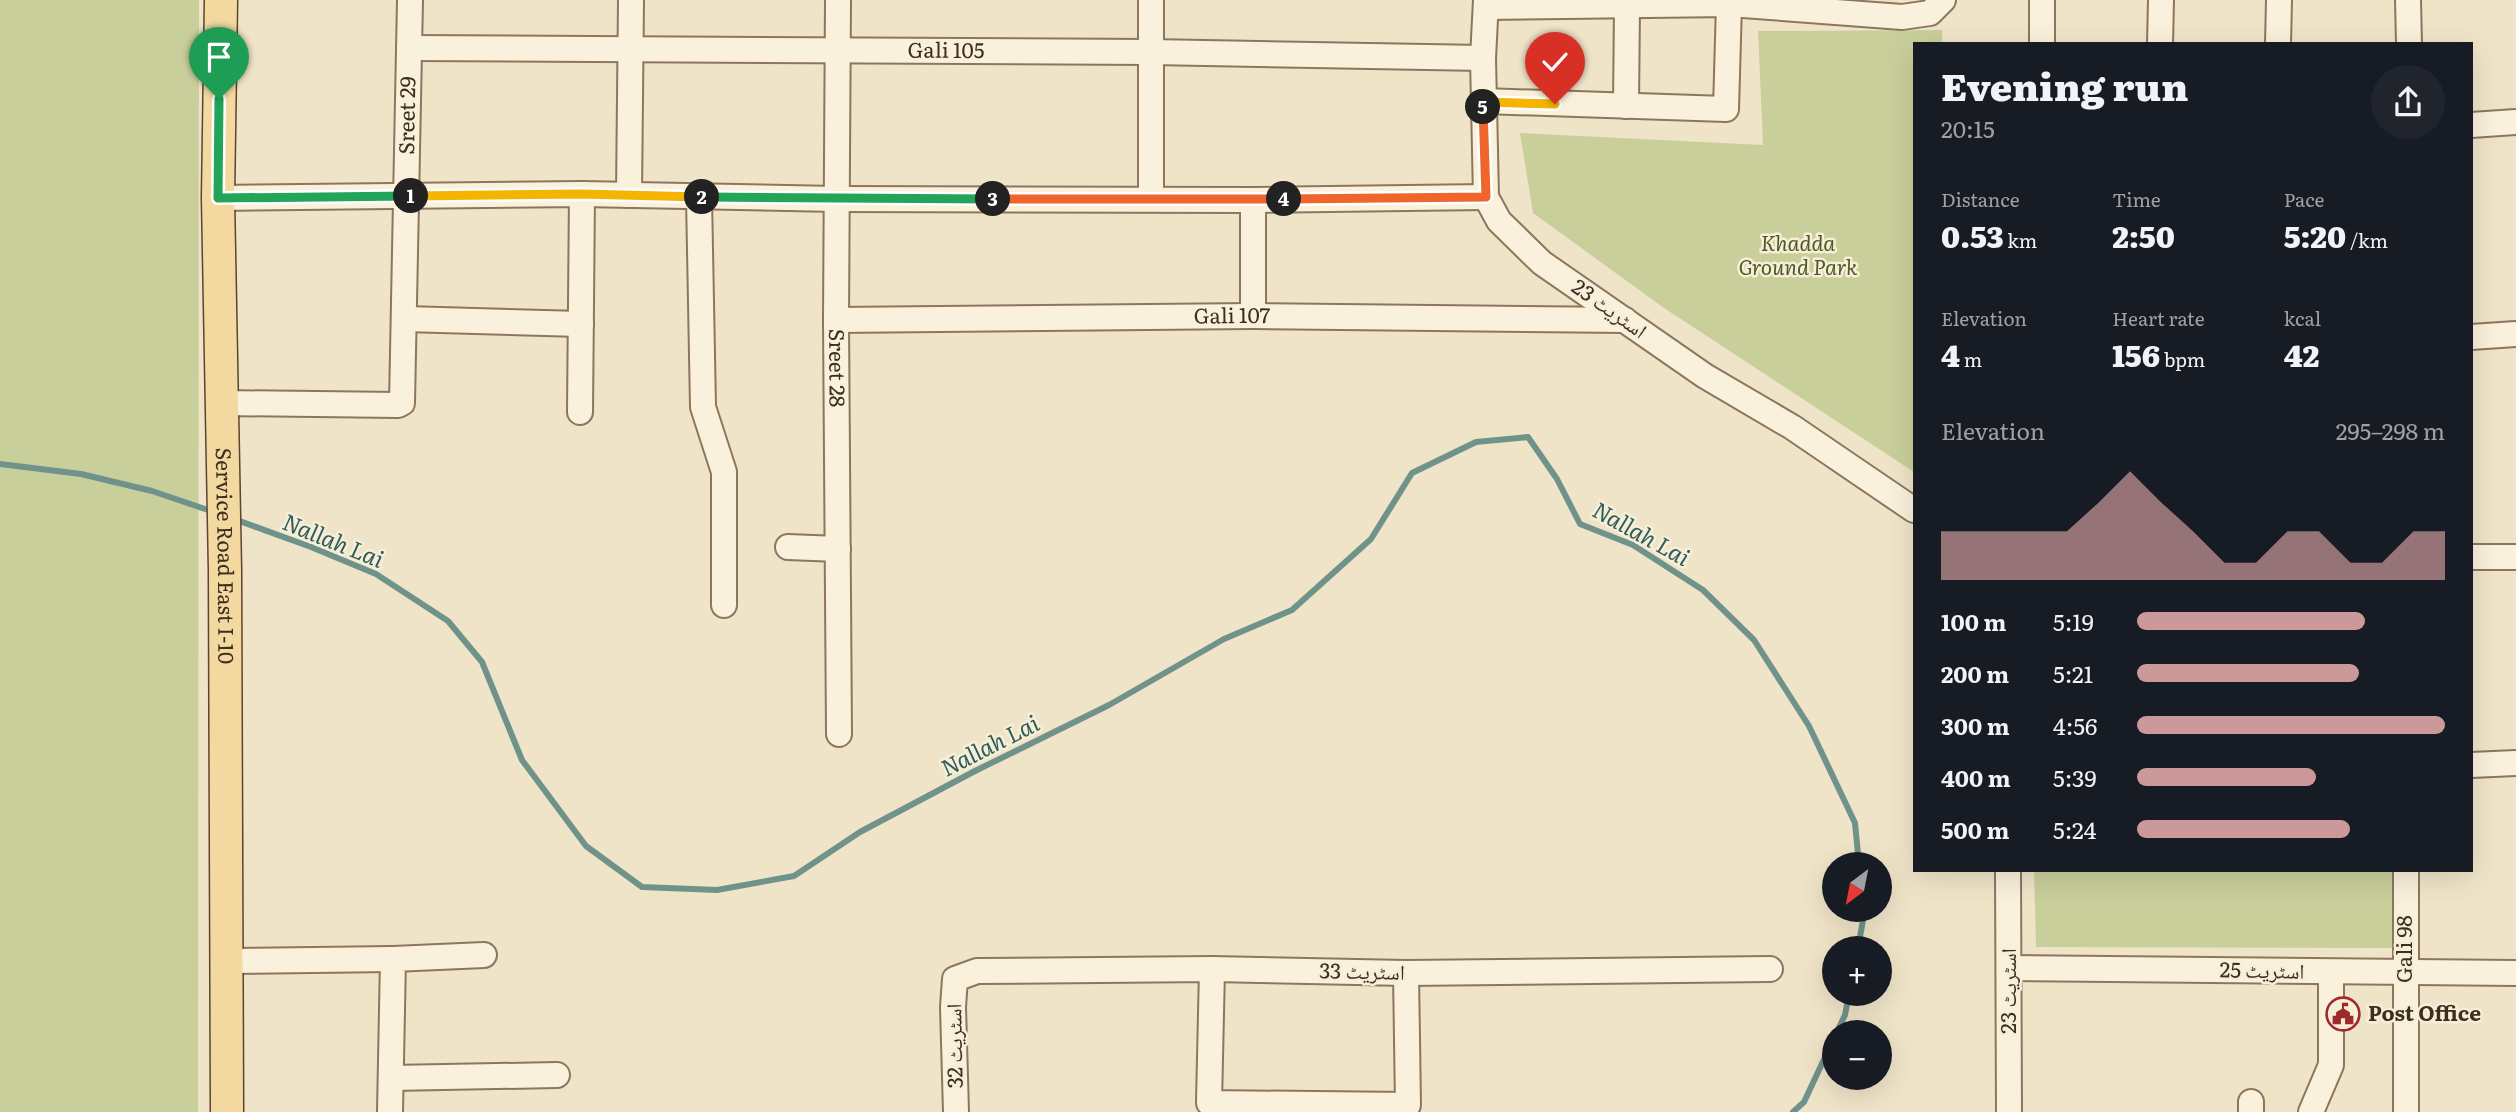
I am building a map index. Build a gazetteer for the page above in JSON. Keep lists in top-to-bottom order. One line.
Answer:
{"streets":{"main road":["Service Road East I-10"],"street":["Gali 105","Sreet 29","اسٹریٹ 23","Gali 107","Sreet 28","Gali 98","اسٹریٹ 25","اسٹریٹ 33","اسٹریٹ 32"]},"crossings":[["Gali 105","Sreet 29"],["Gali 105","Sreet 28"],["Sreet 29","Service Road East I-10"],["اسٹریٹ 23","Gali 107"],["اسٹریٹ 23","اسٹریٹ 25"],["Gali 107","Sreet 28"],["Gali 98","اسٹریٹ 25"],["اسٹریٹ 33","اسٹریٹ 32"]],"water":["Nallah Lai"],"parks":["Khadda Ground Park"],"places":{"public building":["Post Office"]},"north":"bottom left","page":{"heading":["Evening run","20:15"],"pins":["5","1","2","3","4"],"stats":[["Distance","0.53 km"],["Time","2:50"],["Pace","5:20 /km"],["Elevation","4 m"],["Heart rate","156 bpm"],["kcal","42"]],"chart":["Elevation","295–298 m"],"list":[{"name":"100 m","note":"5:19"},{"name":"200 m","note":"5:21"},{"name":"300 m","note":"4:56"},{"name":"400 m","note":"5:39"},{"name":"500 m","note":"5:24"}],"map_buttons":["+","−"]}}
